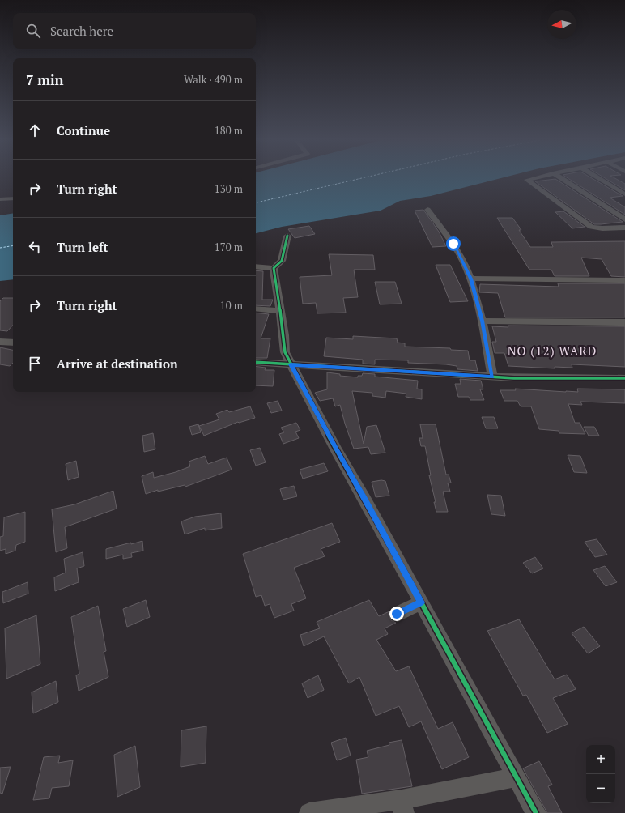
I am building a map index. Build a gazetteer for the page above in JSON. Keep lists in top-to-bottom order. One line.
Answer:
{"districts":["NO (12) WARD"],"north":"left","page":{"search":"Search here","heading":["7 min","Walk · 490 m"],"list":[["Continue","180 m"],["Turn right","130 m"],["Turn left","170 m"],["Turn right","10 m"],"Arrive at destination"],"map_buttons":["+","−"]}}
